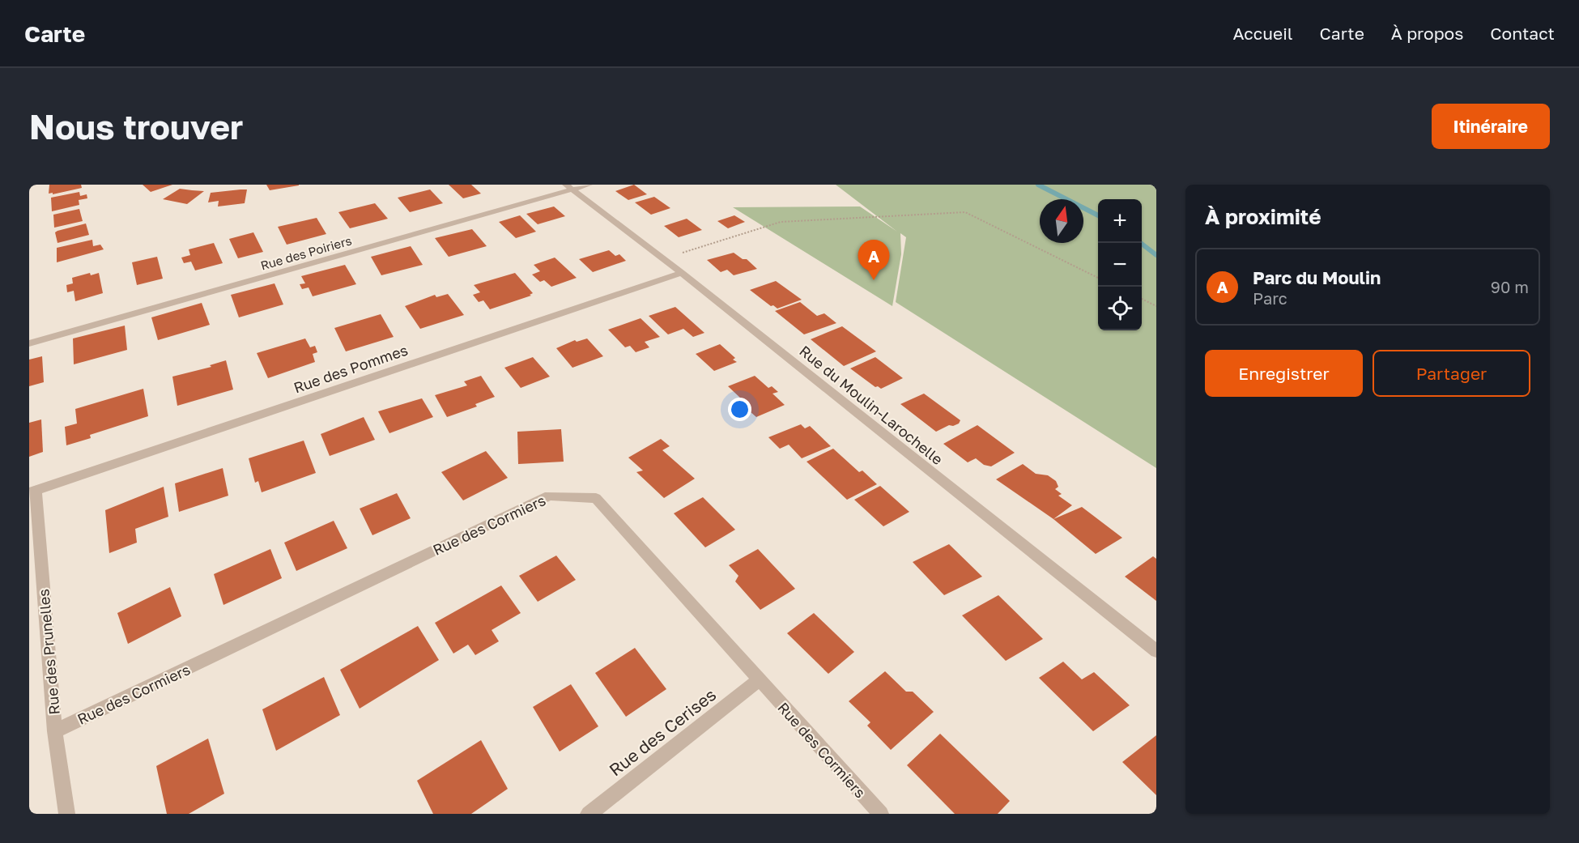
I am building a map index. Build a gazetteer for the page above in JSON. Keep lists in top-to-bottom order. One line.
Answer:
{"streets":{"street":["Rue des Poiriers","Rue des Pommes","Rue du Moulin-Larochelle","Rue des Cormiers","Rue des Prunelles","Rue des Cerises"]},"crossings":[["Rue des Poiriers","Rue du Moulin-Larochelle"],["Rue des Pommes","Rue du Moulin-Larochelle"],["Rue des Pommes","Rue des Prunelles"],["Rue des Cormiers","Rue des Prunelles"],["Rue des Cormiers","Rue des Cerises"]],"north":"top","page":{"header":"Carte","nav":["Accueil","Carte","À propos","Contact"],"buttons":["Itinéraire",["Enregistrer","Partager"]],"title":"Nous trouver","heading":"À proximité","map_buttons":["+","−"],"pins":"A","list":[{"mark":"A","name":"Parc du Moulin","note":"Parc","value":"90 m"}]}}
